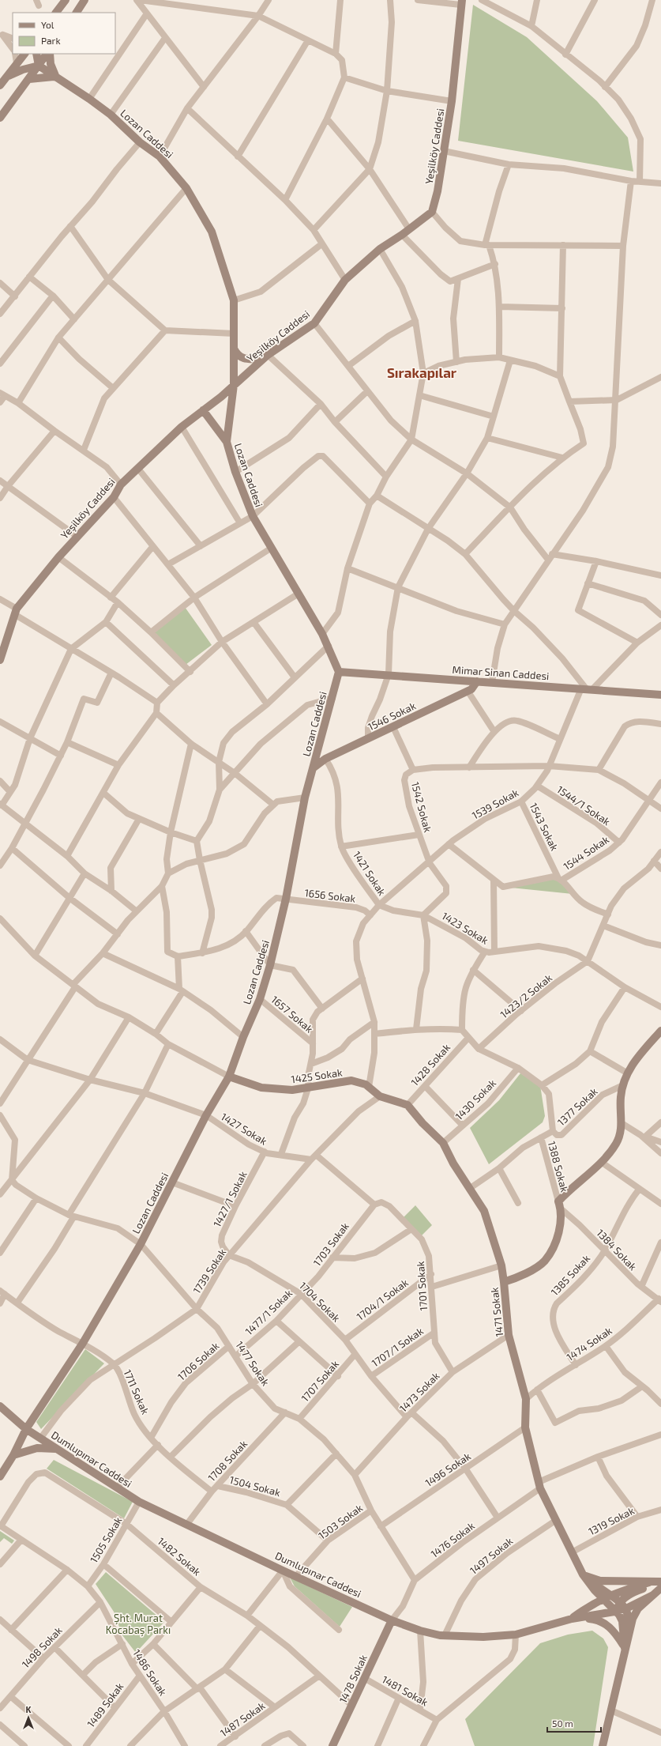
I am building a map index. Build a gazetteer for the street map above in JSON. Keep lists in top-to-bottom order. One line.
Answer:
{"streets":{"street":["Lozan Caddesi","Yeşilköy Caddesi","Mimar Sinan Caddesi","1546 Sokak","1539 Sokak","1544/1 Sokak","1542 Sokak","1543 Sokak","1544 Sokak","1421 Sokak","1656 Sokak","1423 Sokak","1423/2 Sokak","1657 Sokak","1428 Sokak","1425 Sokak","1430 Sokak","1377 Sokak","1427 Sokak","1388 Sokak","1427/1 Sokak","1703 Sokak","1384 Sokak","1739 Sokak","1385 Sokak","1701 Sokak","1704/1 Sokak","1704 Sokak","1477/1 Sokak","1471 Sokak","1474 Sokak","1707/1 Sokak","1706 Sokak","1477 Sokak","1707 Sokak","1711 Sokak","1473 Sokak","Dumlupınar Caddesi","1708 Sokak","1496 Sokak","1504 Sokak","1319 Sokak","1503 Sokak","1505 Sokak","1476 Sokak","1497 Sokak","1482 Sokak","1498 Sokak","1486 Sokak","1478 Sokak","1481 Sokak","1489 Sokak","1487 Sokak"]},"crossings":[["Lozan Caddesi","Yeşilköy Caddesi"],["Lozan Caddesi","Mimar Sinan Caddesi"],["Lozan Caddesi","1546 Sokak"],["Lozan Caddesi","1656 Sokak"],["Lozan Caddesi","1657 Sokak"],["Lozan Caddesi","1425 Sokak"],["Lozan Caddesi","1427 Sokak"],["Lozan Caddesi","1477 Sokak"],["Lozan Caddesi","1711 Sokak"],["Lozan Caddesi","Dumlupınar Caddesi"],["Mimar Sinan Caddesi","1546 Sokak"],["Mimar Sinan Caddesi","1539 Sokak"],["1546 Sokak","1421 Sokak"],["1539 Sokak","1544/1 Sokak"],["1539 Sokak","1542 Sokak"],["1539 Sokak","1543 Sokak"],["1539 Sokak","1544 Sokak"],["1539 Sokak","1421 Sokak"],["1539 Sokak","1423 Sokak"],["1544/1 Sokak","1544 Sokak"],["1542 Sokak","1423 Sokak"],["1543 Sokak","1544 Sokak"],["1421 Sokak","1656 Sokak"],["1421 Sokak","1423 Sokak"],["1421 Sokak","1657 Sokak"],["1421 Sokak","1425 Sokak"],["1423 Sokak","1423/2 Sokak"],["1657 Sokak","1425 Sokak"],["1657 Sokak","1427 Sokak"],["1428 Sokak","1471 Sokak"],["1430 Sokak","1471 Sokak"],["1377 Sokak","1388 Sokak"],["1377 Sokak","1471 Sokak"],["1427 Sokak","1427/1 Sokak"],["1427 Sokak","1739 Sokak"],["1388 Sokak","1384 Sokak"],["1427/1 Sokak","1739 Sokak"],["1427/1 Sokak","1704 Sokak"],["1703 Sokak","1701 Sokak"],["1703 Sokak","1704 Sokak"],["1703 Sokak","1477/1 Sokak"],["1384 Sokak","1385 Sokak"],["1384 Sokak","1474 Sokak"],["1739 Sokak","1704 Sokak"],["1739 Sokak","1477 Sokak"],["1739 Sokak","1711 Sokak"],["1739 Sokak","Dumlupınar Caddesi"],["1385 Sokak","1474 Sokak"],["1701 Sokak","1704/1 Sokak"],["1701 Sokak","1707/1 Sokak"],["1701 Sokak","1473 Sokak"],["1704/1 Sokak","1704 Sokak"],["1704 Sokak","1477/1 Sokak"],["1704 Sokak","1707/1 Sokak"],["1704 Sokak","1707 Sokak"],["1704 Sokak","1473 Sokak"],["1477/1 Sokak","1477 Sokak"],["1471 Sokak","1474 Sokak"],["1471 Sokak","1473 Sokak"],["1471 Sokak","1496 Sokak"],["1471 Sokak","1319 Sokak"],["1471 Sokak","1476 Sokak"],["1471 Sokak","1497 Sokak"],["1706 Sokak","1477 Sokak"],["1706 Sokak","1711 Sokak"],["1477 Sokak","1707 Sokak"],["1477 Sokak","1473 Sokak"],["1477 Sokak","1708 Sokak"],["1477 Sokak","1496 Sokak"],["1477 Sokak","1504 Sokak"],["1477 Sokak","1503 Sokak"],["1477 Sokak","1476 Sokak"],["1711 Sokak","1708 Sokak"],["Dumlupınar Caddesi","1708 Sokak"],["Dumlupınar Caddesi","1503 Sokak"],["Dumlupınar Caddesi","1505 Sokak"],["Dumlupınar Caddesi","1476 Sokak"],["Dumlupınar Caddesi","1497 Sokak"],["Dumlupınar Caddesi","1478 Sokak"],["1708 Sokak","1504 Sokak"],["1504 Sokak","1503 Sokak"],["1505 Sokak","1482 Sokak"],["1505 Sokak","1486 Sokak"],["1476 Sokak","1478 Sokak"],["1482 Sokak","1486 Sokak"],["1482 Sokak","1478 Sokak"],["1482 Sokak","1487 Sokak"],["1498 Sokak","1486 Sokak"],["1486 Sokak","1489 Sokak"],["1478 Sokak","1481 Sokak"]],"districts":["Sırakapılar"],"parks":["Şht. Murat Kocabaş Parkı"],"legend":["Yol","Park"],"scale_bar":"50 m","north":"top"}
